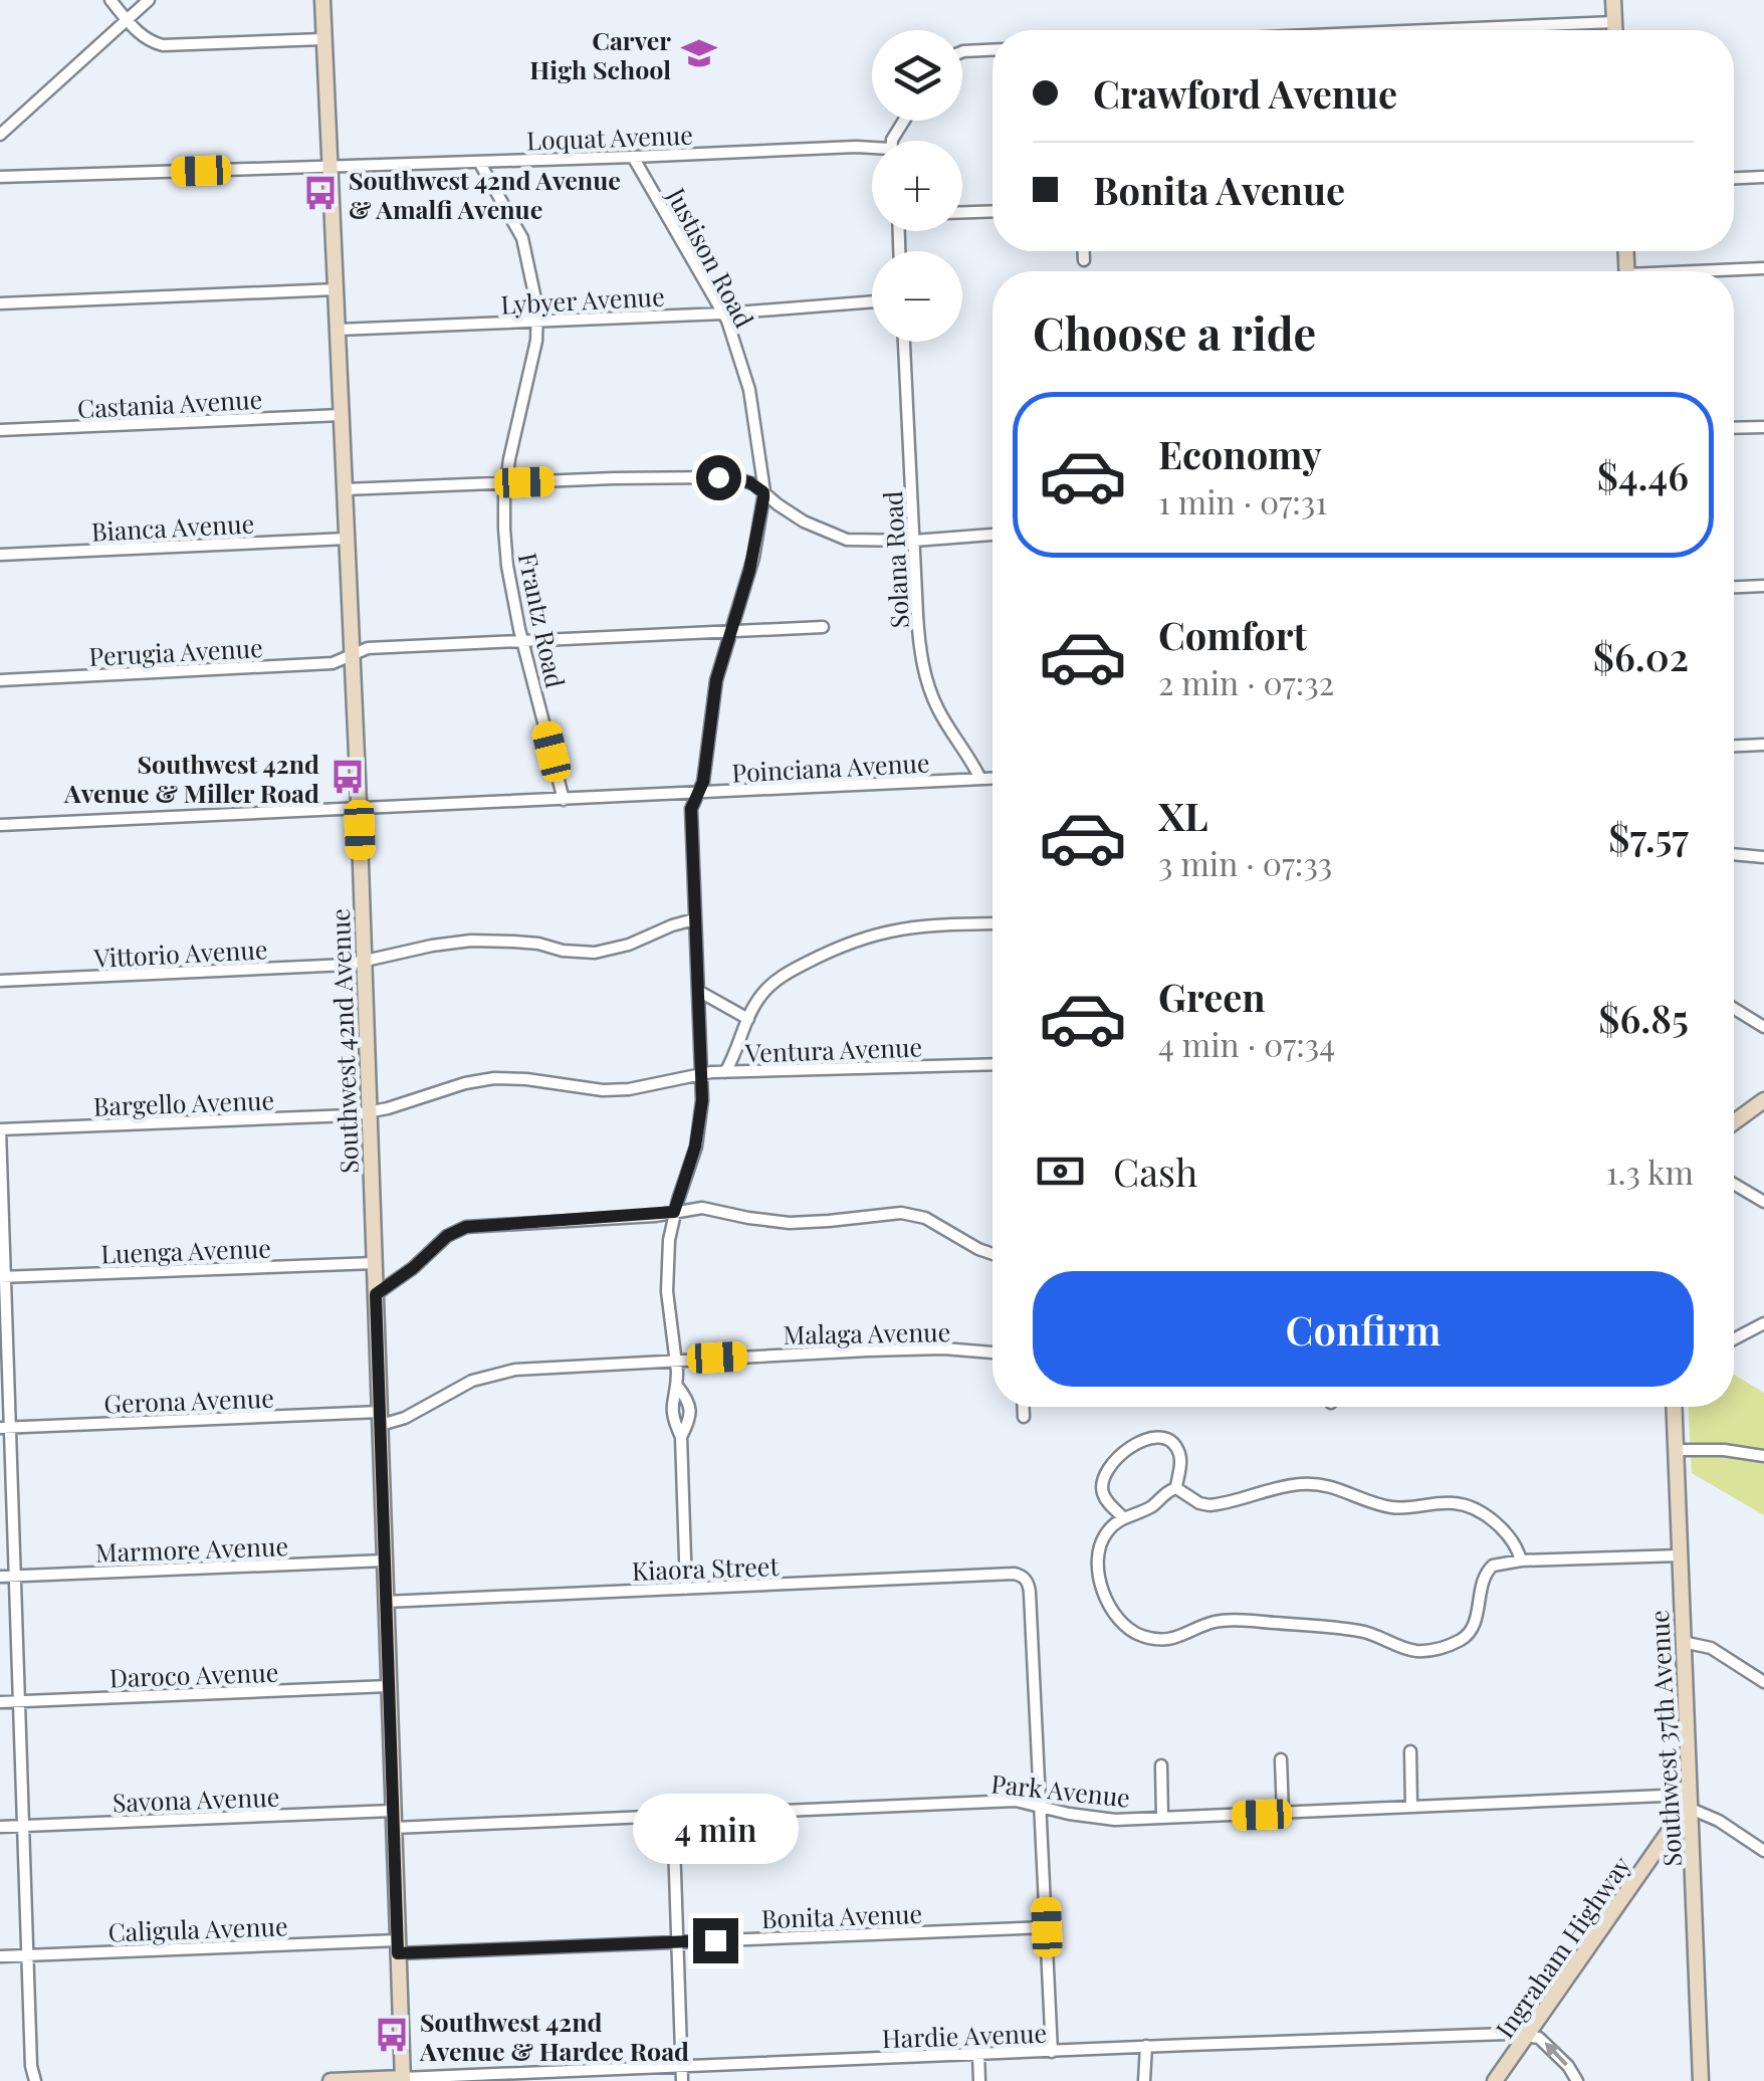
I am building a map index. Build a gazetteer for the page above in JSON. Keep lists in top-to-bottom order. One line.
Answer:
{"streets":{"main road":["Southwest 42nd Avenue","Southwest 37th Avenue","Ingraham Highway"],"street":["Loquat Avenue","Justison Road","Lybyer Avenue","Castania Avenue","Bianca Avenue","Solana Road","Frantz Road","Perugia Avenue","Poinciana Avenue","Vittorio Avenue","Ventura Avenue","Bargello Avenue","Luenga Avenue","Malaga Avenue","Gerona Avenue","Marmore Avenue","Kiaora Street","Daroco Avenue","Park Avenue","Savona Avenue","Bonita Avenue","Caligula Avenue","Hardie Avenue"]},"crossings":[["Loquat Avenue","Justison Road"],["Loquat Avenue","Frantz Road"],["Loquat Avenue","Southwest 42nd Avenue"],["Justison Road","Lybyer Avenue"],["Justison Road","Perugia Avenue"],["Justison Road","Poinciana Avenue"],["Justison Road","Vittorio Avenue"],["Justison Road","Ventura Avenue"],["Justison Road","Malaga Avenue"],["Lybyer Avenue","Frantz Road"],["Lybyer Avenue","Southwest 42nd Avenue"],["Castania Avenue","Southwest 42nd Avenue"],["Bianca Avenue","Southwest 42nd Avenue"],["Solana Road","Poinciana Avenue"],["Frantz Road","Perugia Avenue"],["Frantz Road","Poinciana Avenue"],["Perugia Avenue","Southwest 42nd Avenue"],["Poinciana Avenue","Southwest 42nd Avenue"],["Vittorio Avenue","Southwest 42nd Avenue"],["Southwest 42nd Avenue","Ventura Avenue"],["Southwest 42nd Avenue","Bargello Avenue"],["Southwest 42nd Avenue","Luenga Avenue"],["Southwest 42nd Avenue","Malaga Avenue"],["Southwest 42nd Avenue","Gerona Avenue"],["Southwest 42nd Avenue","Marmore Avenue"],["Southwest 42nd Avenue","Kiaora Street"],["Southwest 42nd Avenue","Daroco Avenue"],["Southwest 42nd Avenue","Park Avenue"],["Southwest 42nd Avenue","Savona Avenue"],["Southwest 42nd Avenue","Bonita Avenue"],["Southwest 42nd Avenue","Caligula Avenue"],["Southwest 42nd Avenue","Hardie Avenue"],["Ventura Avenue","Bargello Avenue"],["Malaga Avenue","Gerona Avenue"],["Kiaora Street","Park Avenue"],["Southwest 37th Avenue","Ingraham Highway"],["Bonita Avenue","Caligula Avenue"],["Ingraham Highway","Hardie Avenue"]],"places":{"school or university":["Carver High School"],"bus stop":["Southwest 42nd Avenue & Amalfi Avenue","Southwest 42nd Avenue & Miller Road","Southwest 42nd Avenue & Hardee Road"]},"page":{"map_buttons":["+","−"],"banner":["Crawford Avenue","Bonita Avenue"],"heading":"Choose a ride","list":[{"name":"Economy","note":"1 min · 07:31","value":"$4.46"},{"name":"Comfort","note":"2 min · 07:32","value":"$6.02"},{"name":"XL","note":"3 min · 07:33","value":"$7.57"},{"name":"Green","note":"4 min · 07:34","value":"$6.85"}],"pay":["Cash","1.3 km"],"buttons":"Confirm","bubble":"4 min"}}
